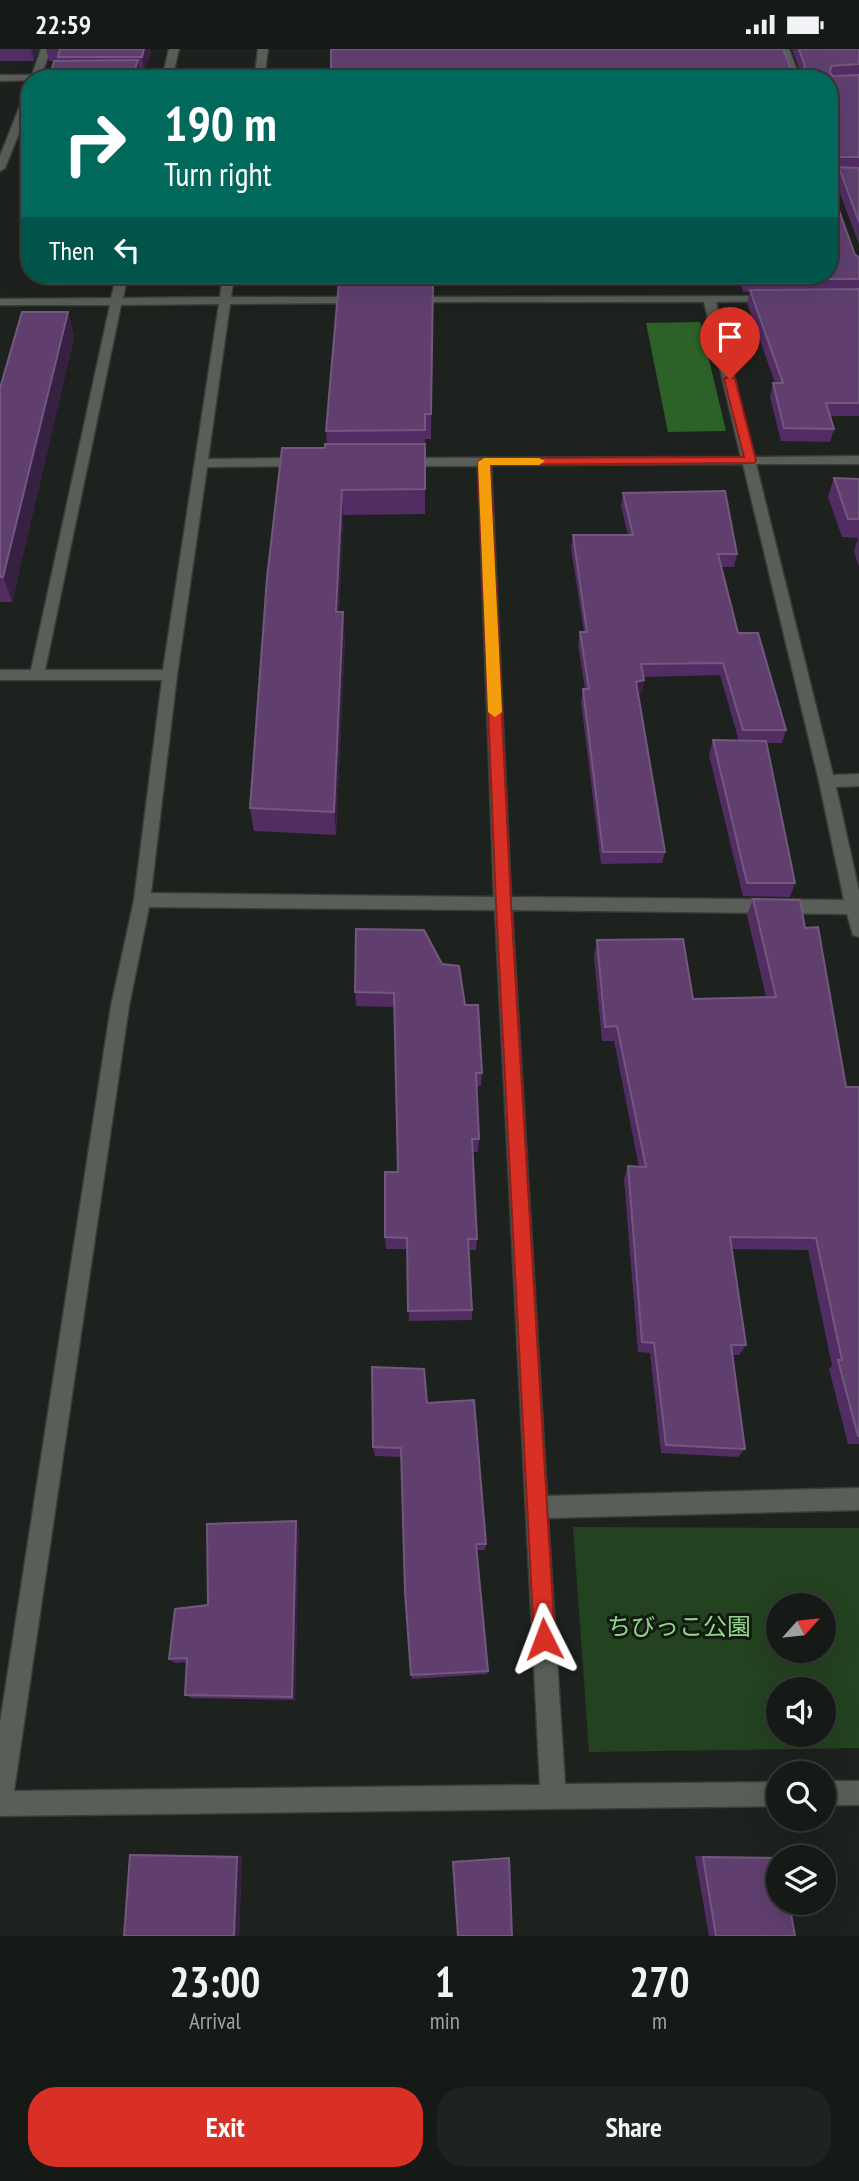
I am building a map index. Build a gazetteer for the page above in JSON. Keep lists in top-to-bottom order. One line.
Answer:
{"parks":["ちびっこ公園"],"north":"top right","page":{"status":"22:59","turn":["190 m","Turn right"],"then":"Then","eta":["23:00","Arrival","1","min","270","m"],"buttons":["Exit","Share"]}}
